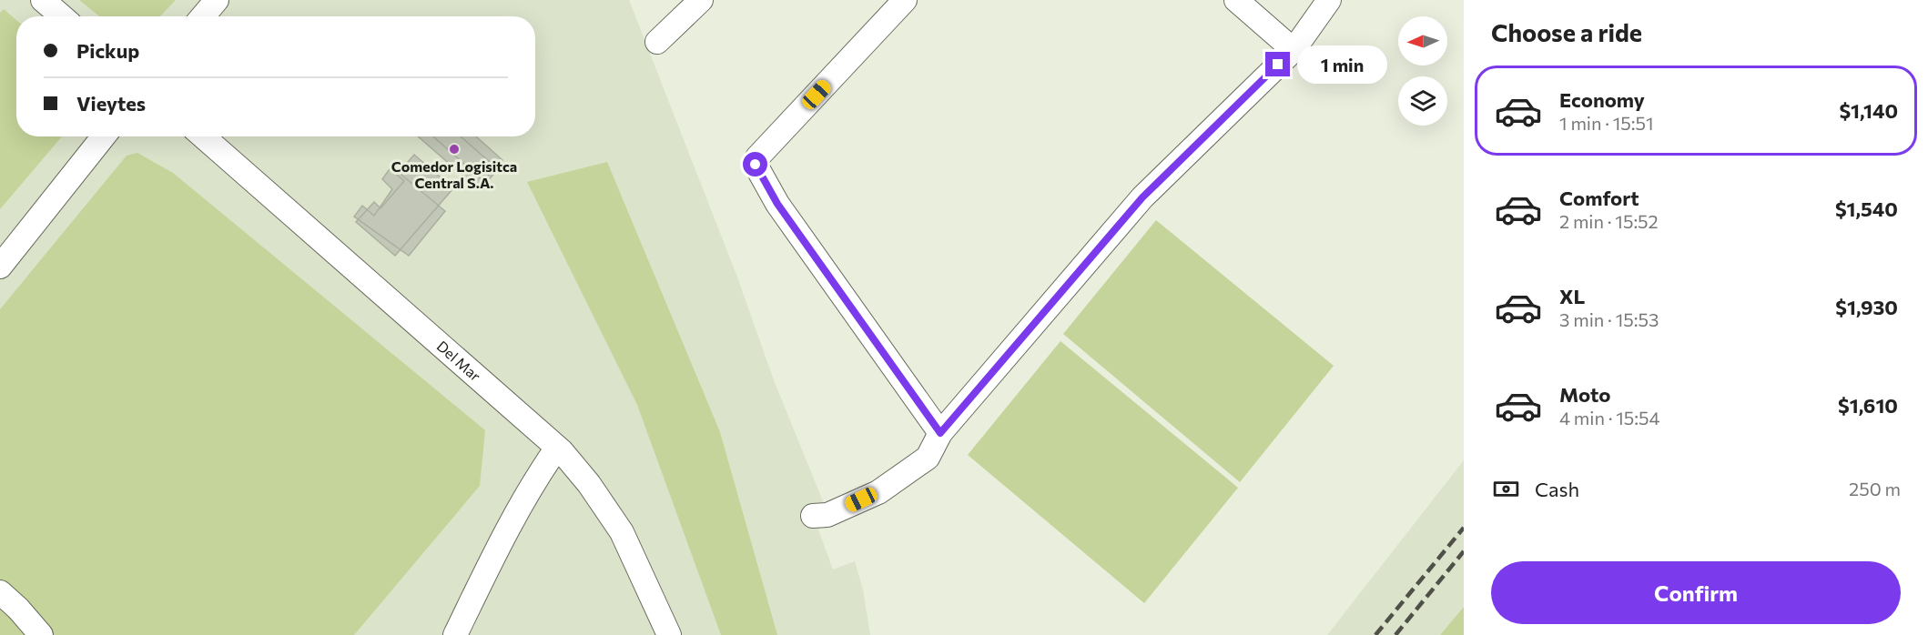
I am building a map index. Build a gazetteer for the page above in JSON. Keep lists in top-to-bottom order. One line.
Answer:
{"streets":{"street":["Del Mar"]},"places":["Comedor Logisitca Central S.A."],"north":"left","page":{"heading":"Choose a ride","banner":["Pickup","Vieytes"],"bubble":"1 min","list":[{"name":"Economy","note":"1 min · 15:51","value":"$1,140"},{"name":"Comfort","note":"2 min · 15:52","value":"$1,540"},{"name":"XL","note":"3 min · 15:53","value":"$1,930"},{"name":"Moto","note":"4 min · 15:54","value":"$1,610"}],"pay":["Cash","250 m"],"buttons":"Confirm"}}
